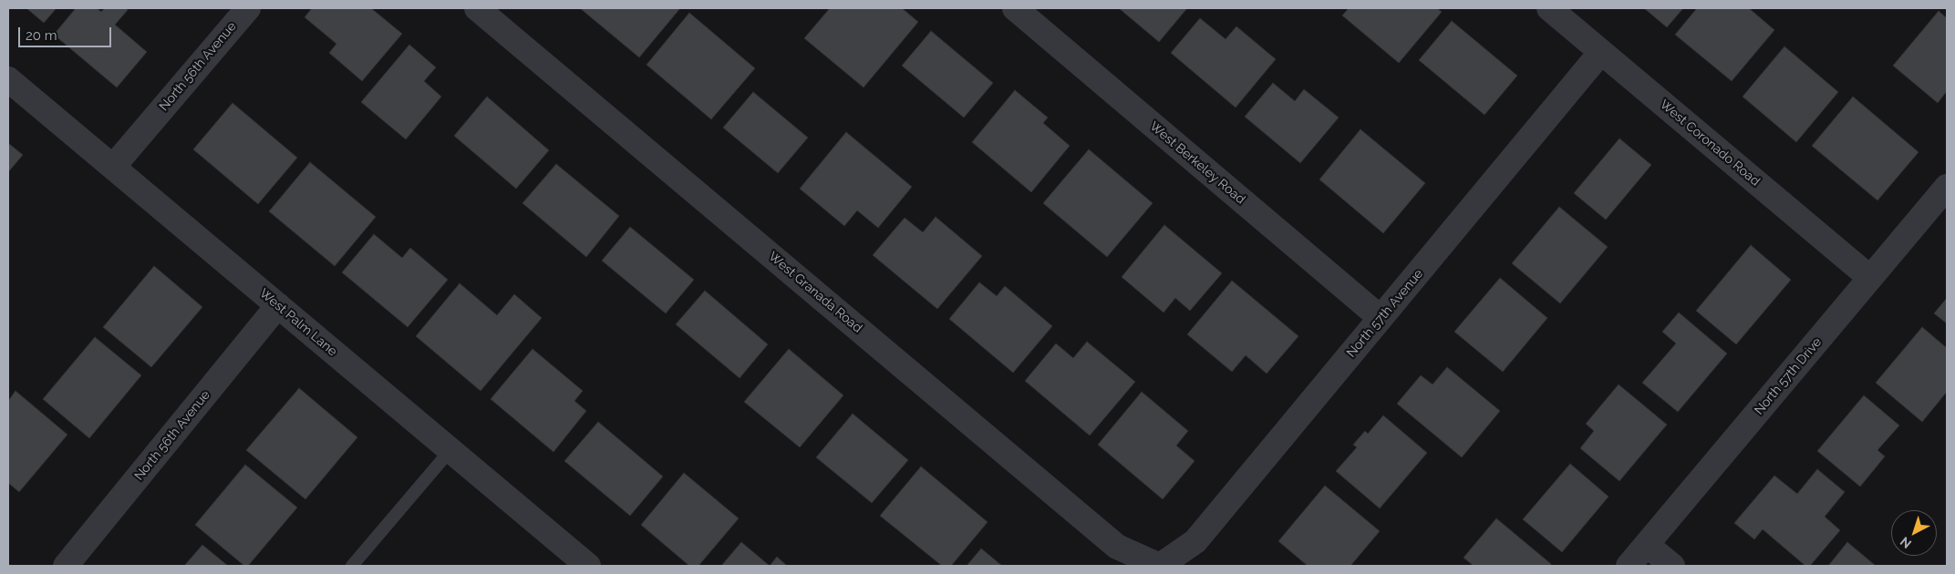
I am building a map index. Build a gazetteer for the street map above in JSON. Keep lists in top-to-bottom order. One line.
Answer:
{"streets":{"street":["North 56th Avenue","West Coronado Road","West Berkeley Road","West Granada Road","North 57th Avenue","West Palm Lane","North 57th Drive"]},"crossings":[["North 56th Avenue","West Palm Lane"],["West Coronado Road","North 57th Avenue"],["West Coronado Road","North 57th Drive"],["West Berkeley Road","North 57th Avenue"],["West Granada Road","North 57th Avenue"]],"scale_bar":"20 m","north":"bottom left"}
